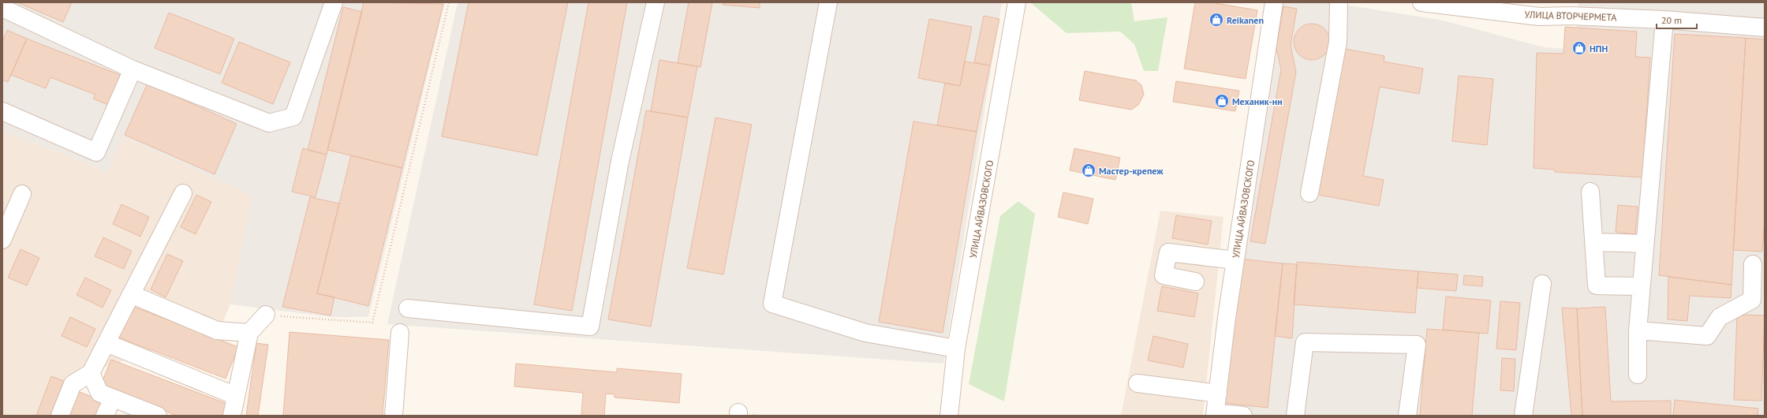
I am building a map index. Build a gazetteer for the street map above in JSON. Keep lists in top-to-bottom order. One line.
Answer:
{"streets":{"street":["УЛИЦА ВТОРЧЕРМЕТА","УЛИЦА АЙВАЗОВСКОГО"]},"places":{"shop":["Reikanen","НПН","Механик-нн","Мастер-крепеж"]},"scale_bar":"20 m"}
